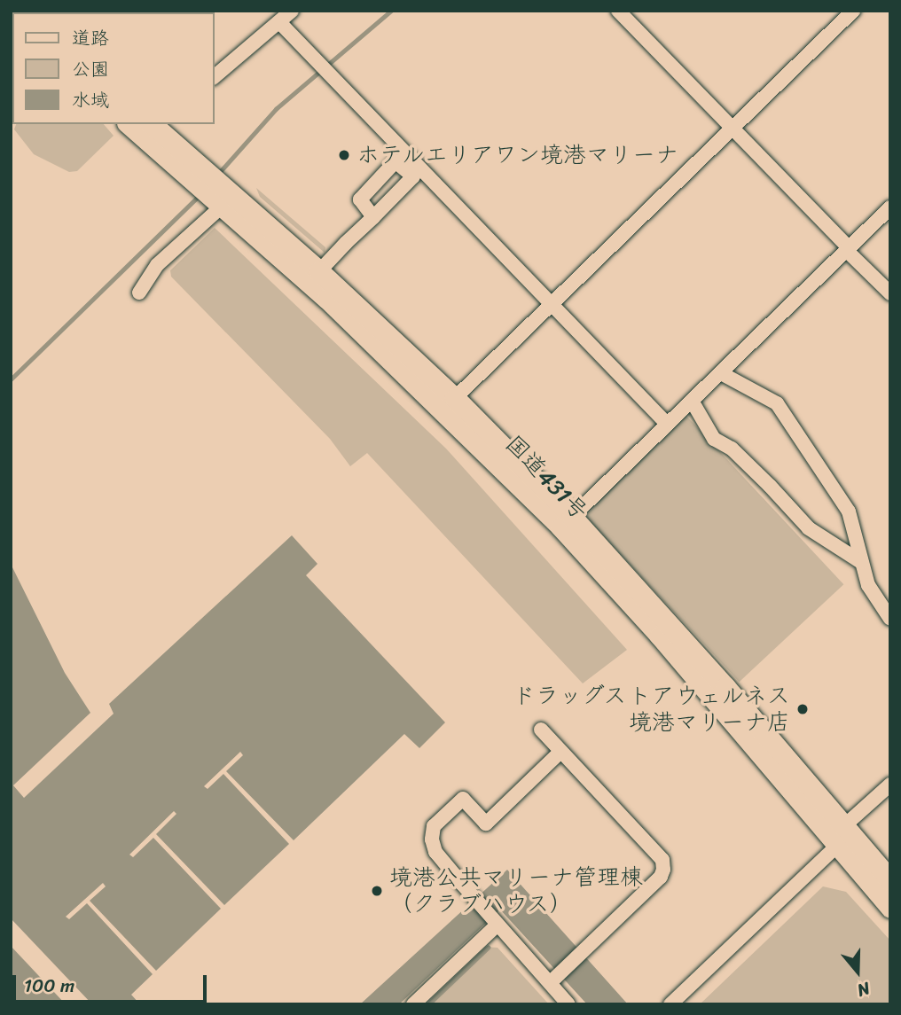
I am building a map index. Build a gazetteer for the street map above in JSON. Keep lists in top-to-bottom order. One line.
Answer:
{"streets":{"highway":["国道431号"]},"places":["ホテルエリアワン境港マリーナ","ドラッグストアウェルネス 境港マリーナ店","境港公共マリーナ管理棟 （クラブハウス）"],"legend":["道路","公園","水域"],"scale_bar":"100 m","north":"bottom"}
